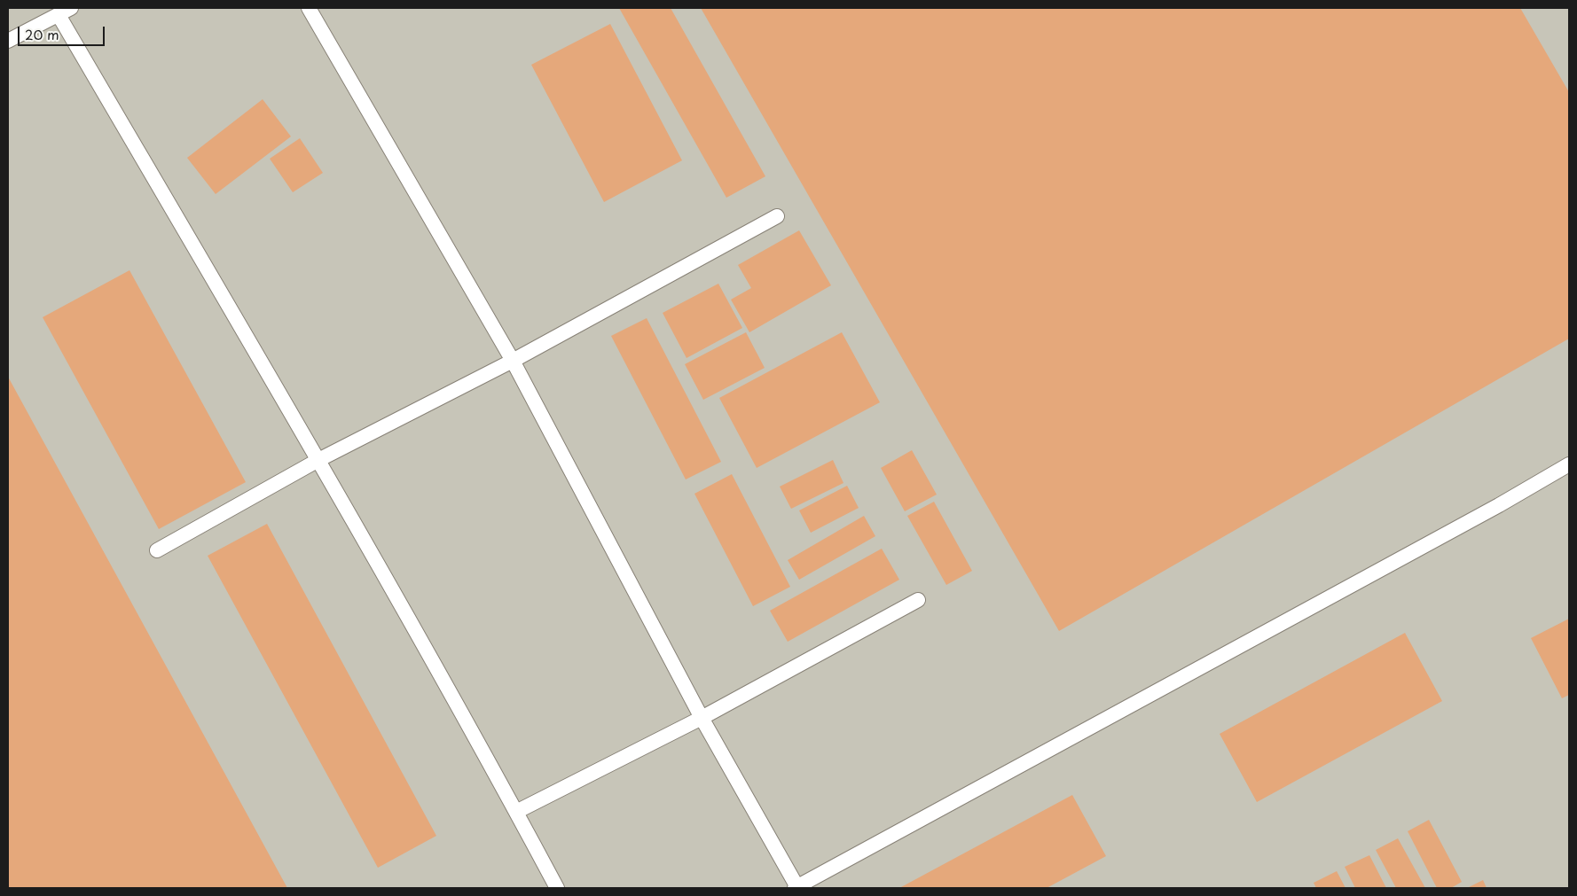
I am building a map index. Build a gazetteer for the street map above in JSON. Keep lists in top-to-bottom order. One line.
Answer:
{"scale_bar":"20 m"}
